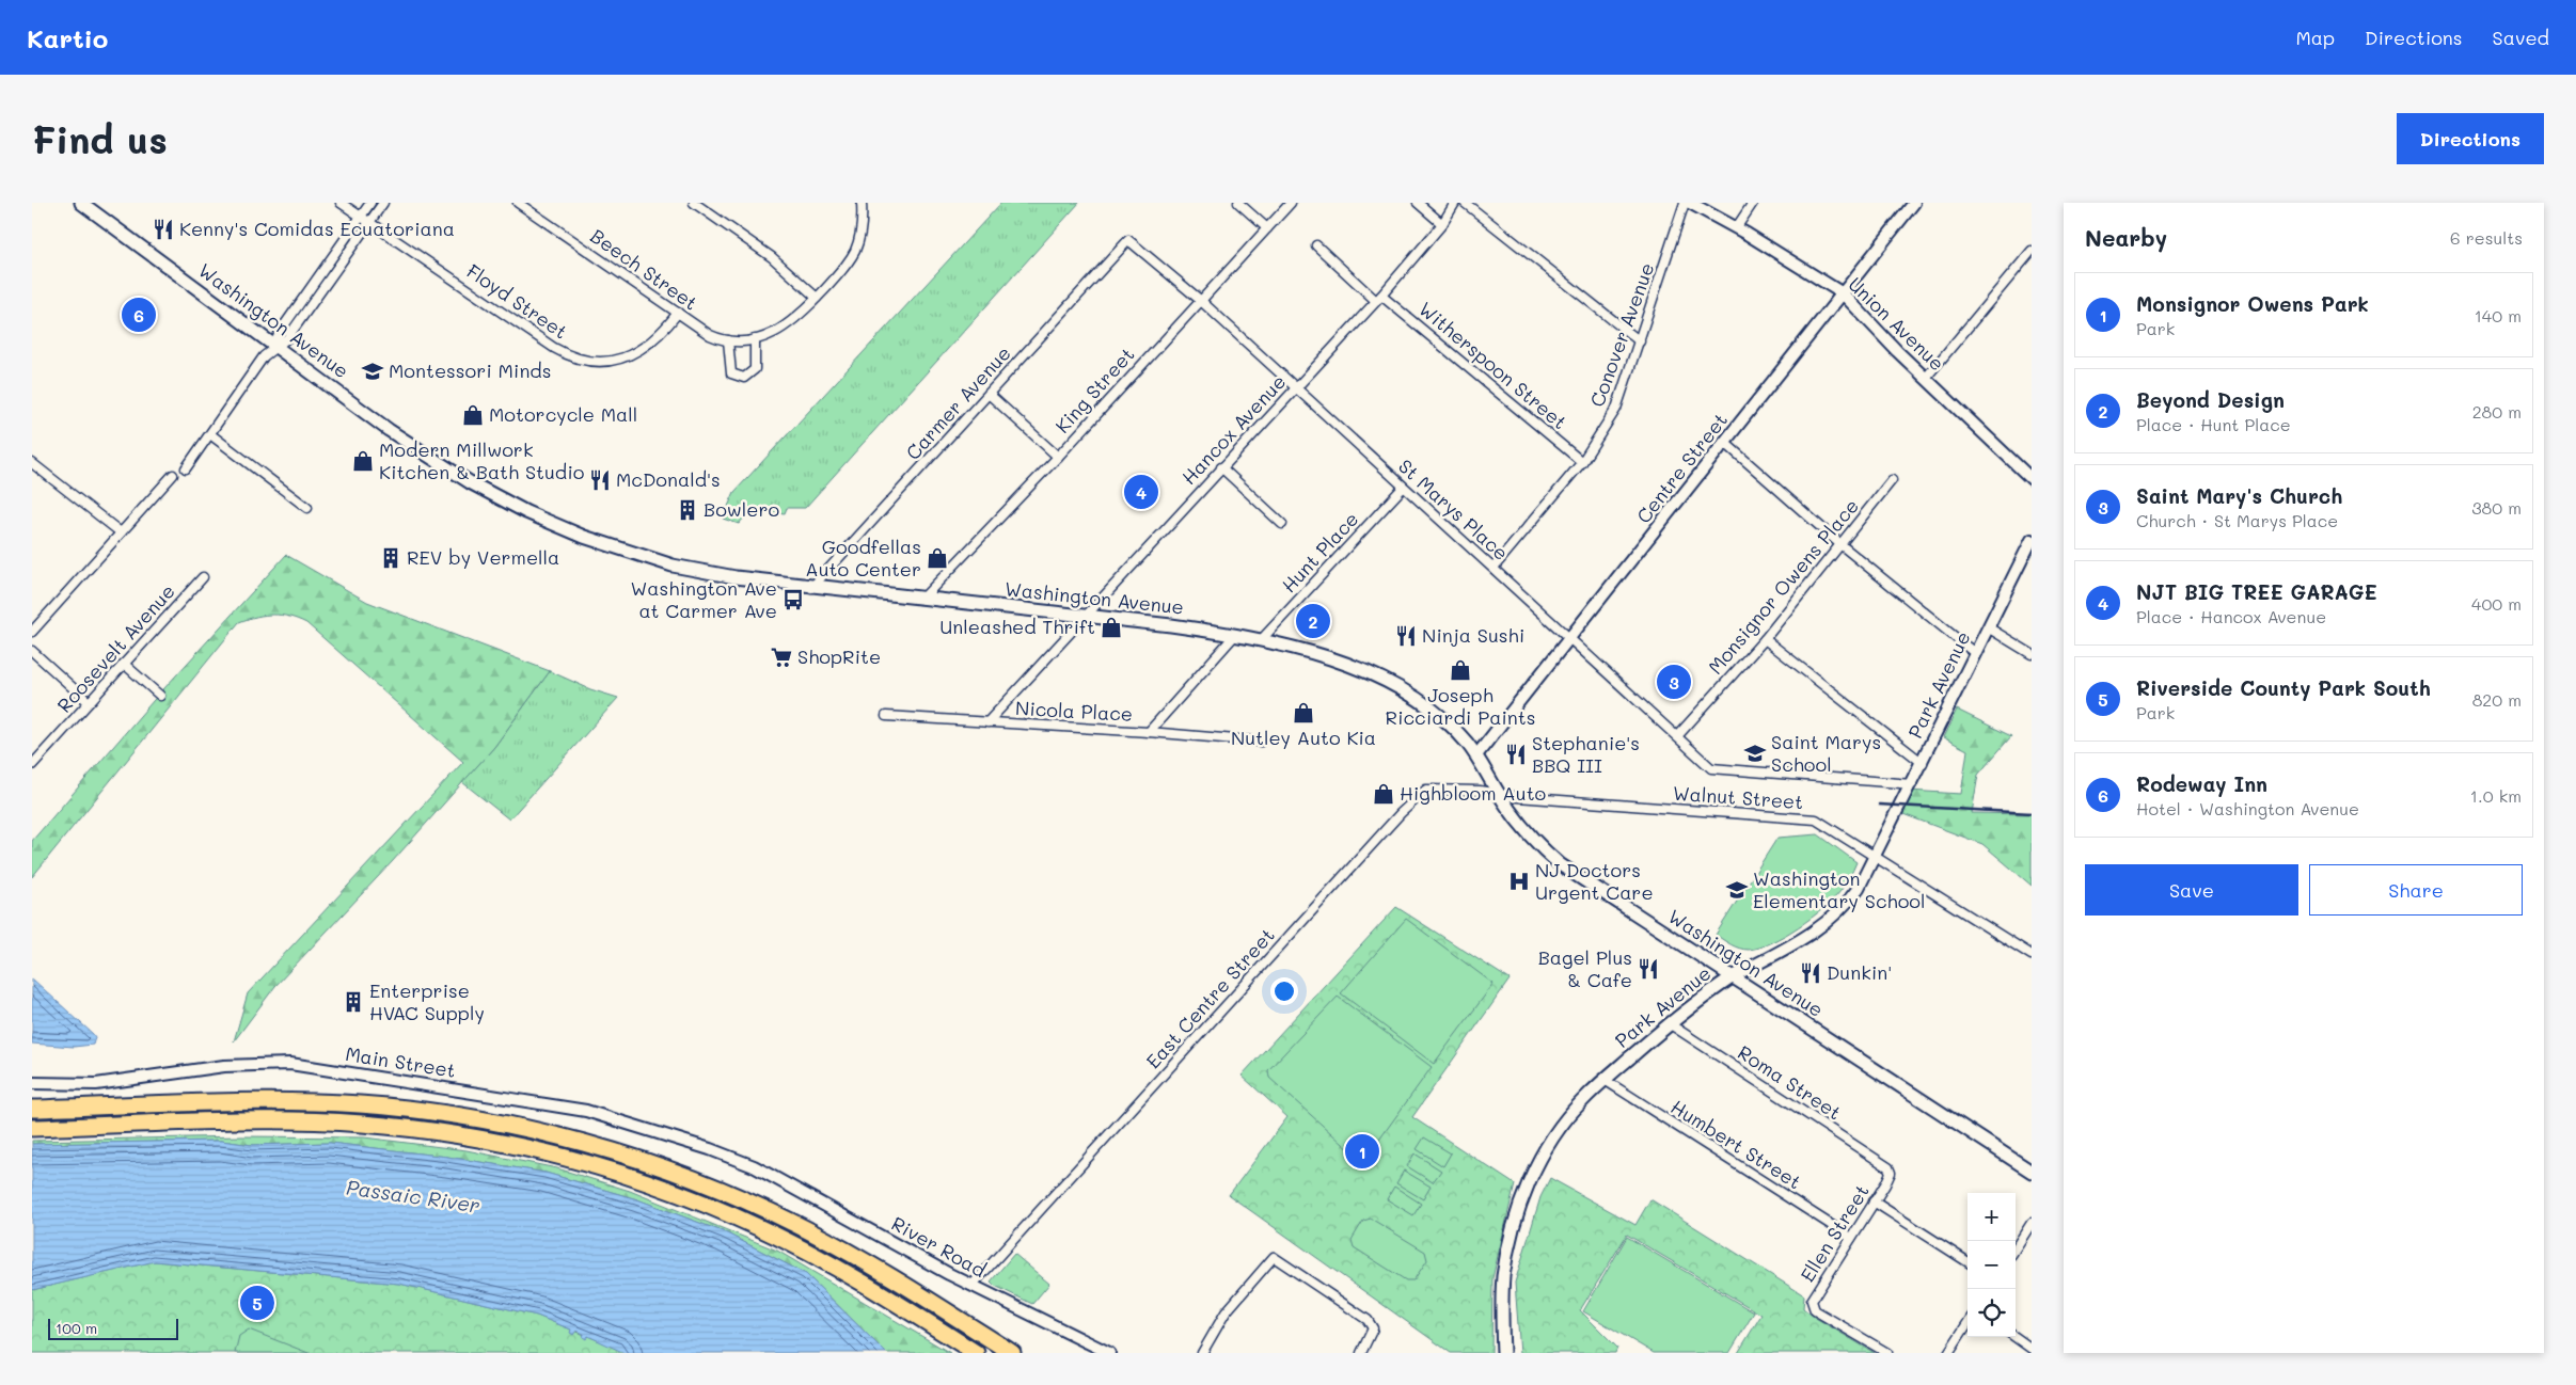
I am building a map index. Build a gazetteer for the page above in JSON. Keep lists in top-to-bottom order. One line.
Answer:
{"streets":{"main road":["Washington Avenue","Park Avenue"],"street":["Beech Street","Floyd Street","Union Avenue","Conover Avenue","Witherspoon Street","King Street","Carmer Avenue","Hancox Avenue","Centre Street","St Marys Place","Hunt Place","Monsignor Owens Place","Roosevelt Avenue","Nicola Place","Walnut Street","East Centre Street","Main Street","Roma Street","Humbert Street","Ellen Street","River Road"]},"crossings":[["Beech Street","Floyd Street"],["Washington Avenue","King Street"],["Washington Avenue","Carmer Avenue"],["Washington Avenue","Hancox Avenue"],["Washington Avenue","Centre Street"],["Washington Avenue","Hunt Place"],["Washington Avenue","Park Avenue"],["Washington Avenue","Walnut Street"],["Washington Avenue","East Centre Street"],["Union Avenue","Centre Street"],["Conover Avenue","Witherspoon Street"],["Conover Avenue","St Marys Place"],["Witherspoon Street","Hancox Avenue"],["King Street","St Marys Place"],["Carmer Avenue","St Marys Place"],["Hancox Avenue","St Marys Place"],["Hancox Avenue","Nicola Place"],["Centre Street","St Marys Place"],["St Marys Place","Hunt Place"],["St Marys Place","Monsignor Owens Place"],["St Marys Place","Park Avenue"],["Park Avenue","Walnut Street"],["Park Avenue","Roma Street"],["Park Avenue","Humbert Street"],["Walnut Street","East Centre Street"],["East Centre Street","River Road"],["Main Street","River Road"],["Roma Street","Ellen Street"],["Humbert Street","Ellen Street"]],"water":["Passaic River"],"places":{"restaurant":["Kenny's Comidas Ecuatoriana","McDonald's","Ninja Sushi","Stephanie's BBQ III","Bagel Plus & Cafe","Dunkin'"],"school or university":["Montessori Minds","Saint Marys School","Washington Elementary School"],"shop":["Motorcycle Mall","Modern Millwork Kitchen & Bath Studio","Goodfellas Auto Center","Unleashed Thrift","Joseph Ricciardi Paints","Nutley Auto Kia","Highbloom Auto"],"building":["Bowlero","REV by Vermella","Enterprise HVAC Supply"],"bus stop":["Washington Ave at Carmer Ave"],"supermarket":["ShopRite"],"hospital":["NJ Doctors Urgent Care"]},"scale_bar":"100 m","page":{"header":"Kartio","nav":["Map","Directions","Saved"],"buttons":["Directions",["Save","Share"]],"title":"Find us","heading":["Nearby","6 results"],"list":[{"mark":"1","name":"Monsignor Owens Park","note":"Park","value":"140 m"},{"mark":"2","name":"Beyond Design","note":"Place · Hunt Place","value":"280 m"},{"mark":"3","name":"Saint Mary's Church","note":"Church · St Marys Place","value":"380 m"},{"mark":"4","name":"NJT BIG TREE GARAGE","note":"Place · Hancox Avenue","value":"400 m"},{"mark":"5","name":"Riverside County Park South","note":"Park","value":"820 m"},{"mark":"6","name":"Rodeway Inn","note":"Hotel · Washington Avenue","value":"1.0 km"}],"pins":["6","4","2","3","1","5"],"map_buttons":["+","−"],"scale":"100 m"}}
